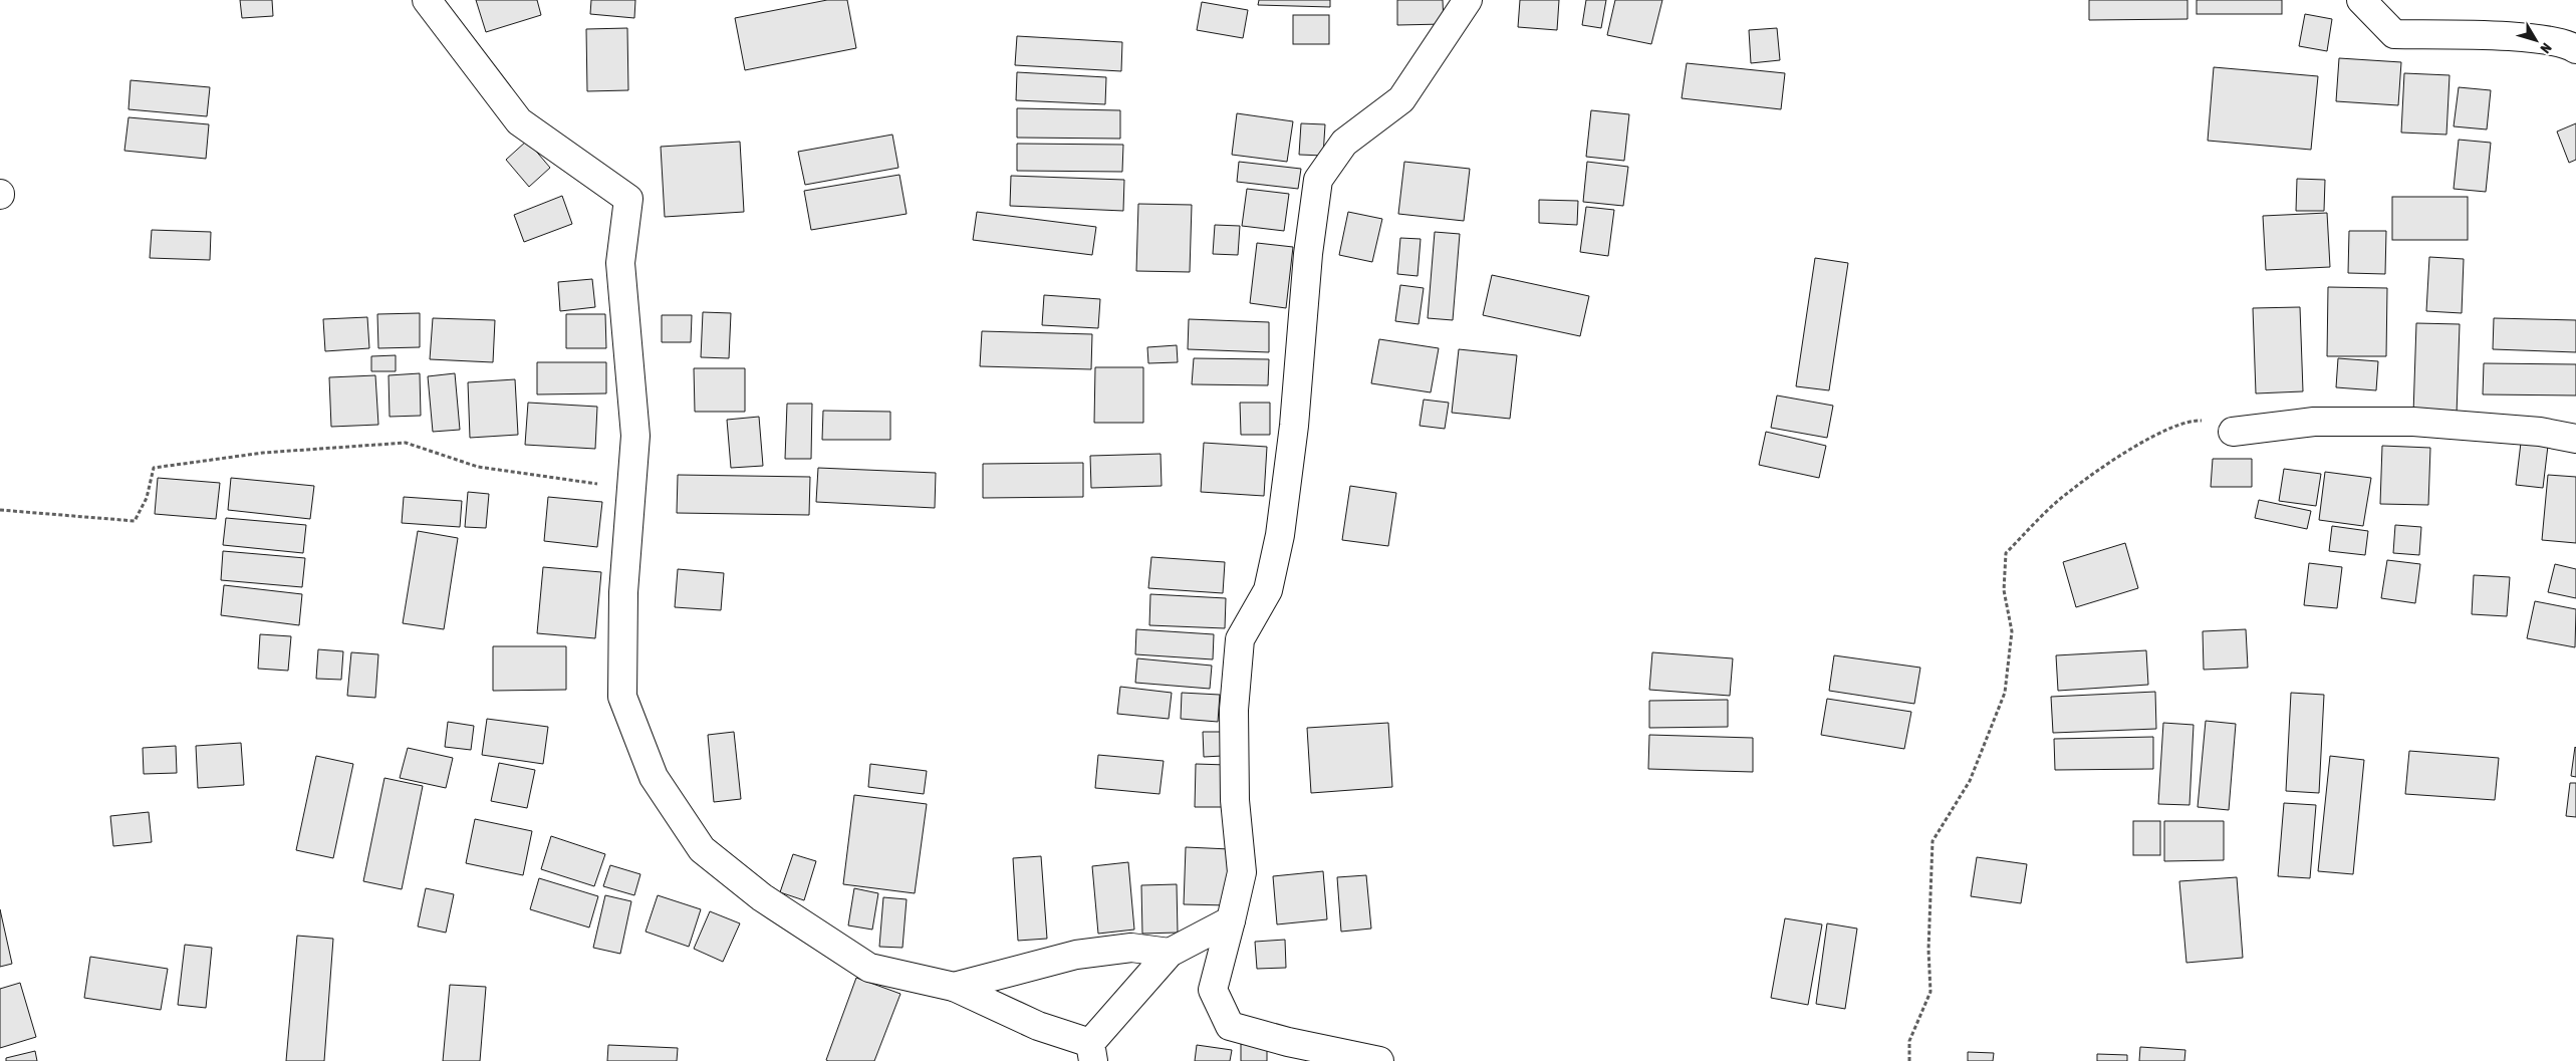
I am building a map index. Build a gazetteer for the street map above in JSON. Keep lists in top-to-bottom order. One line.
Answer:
{"north":"bottom right"}
